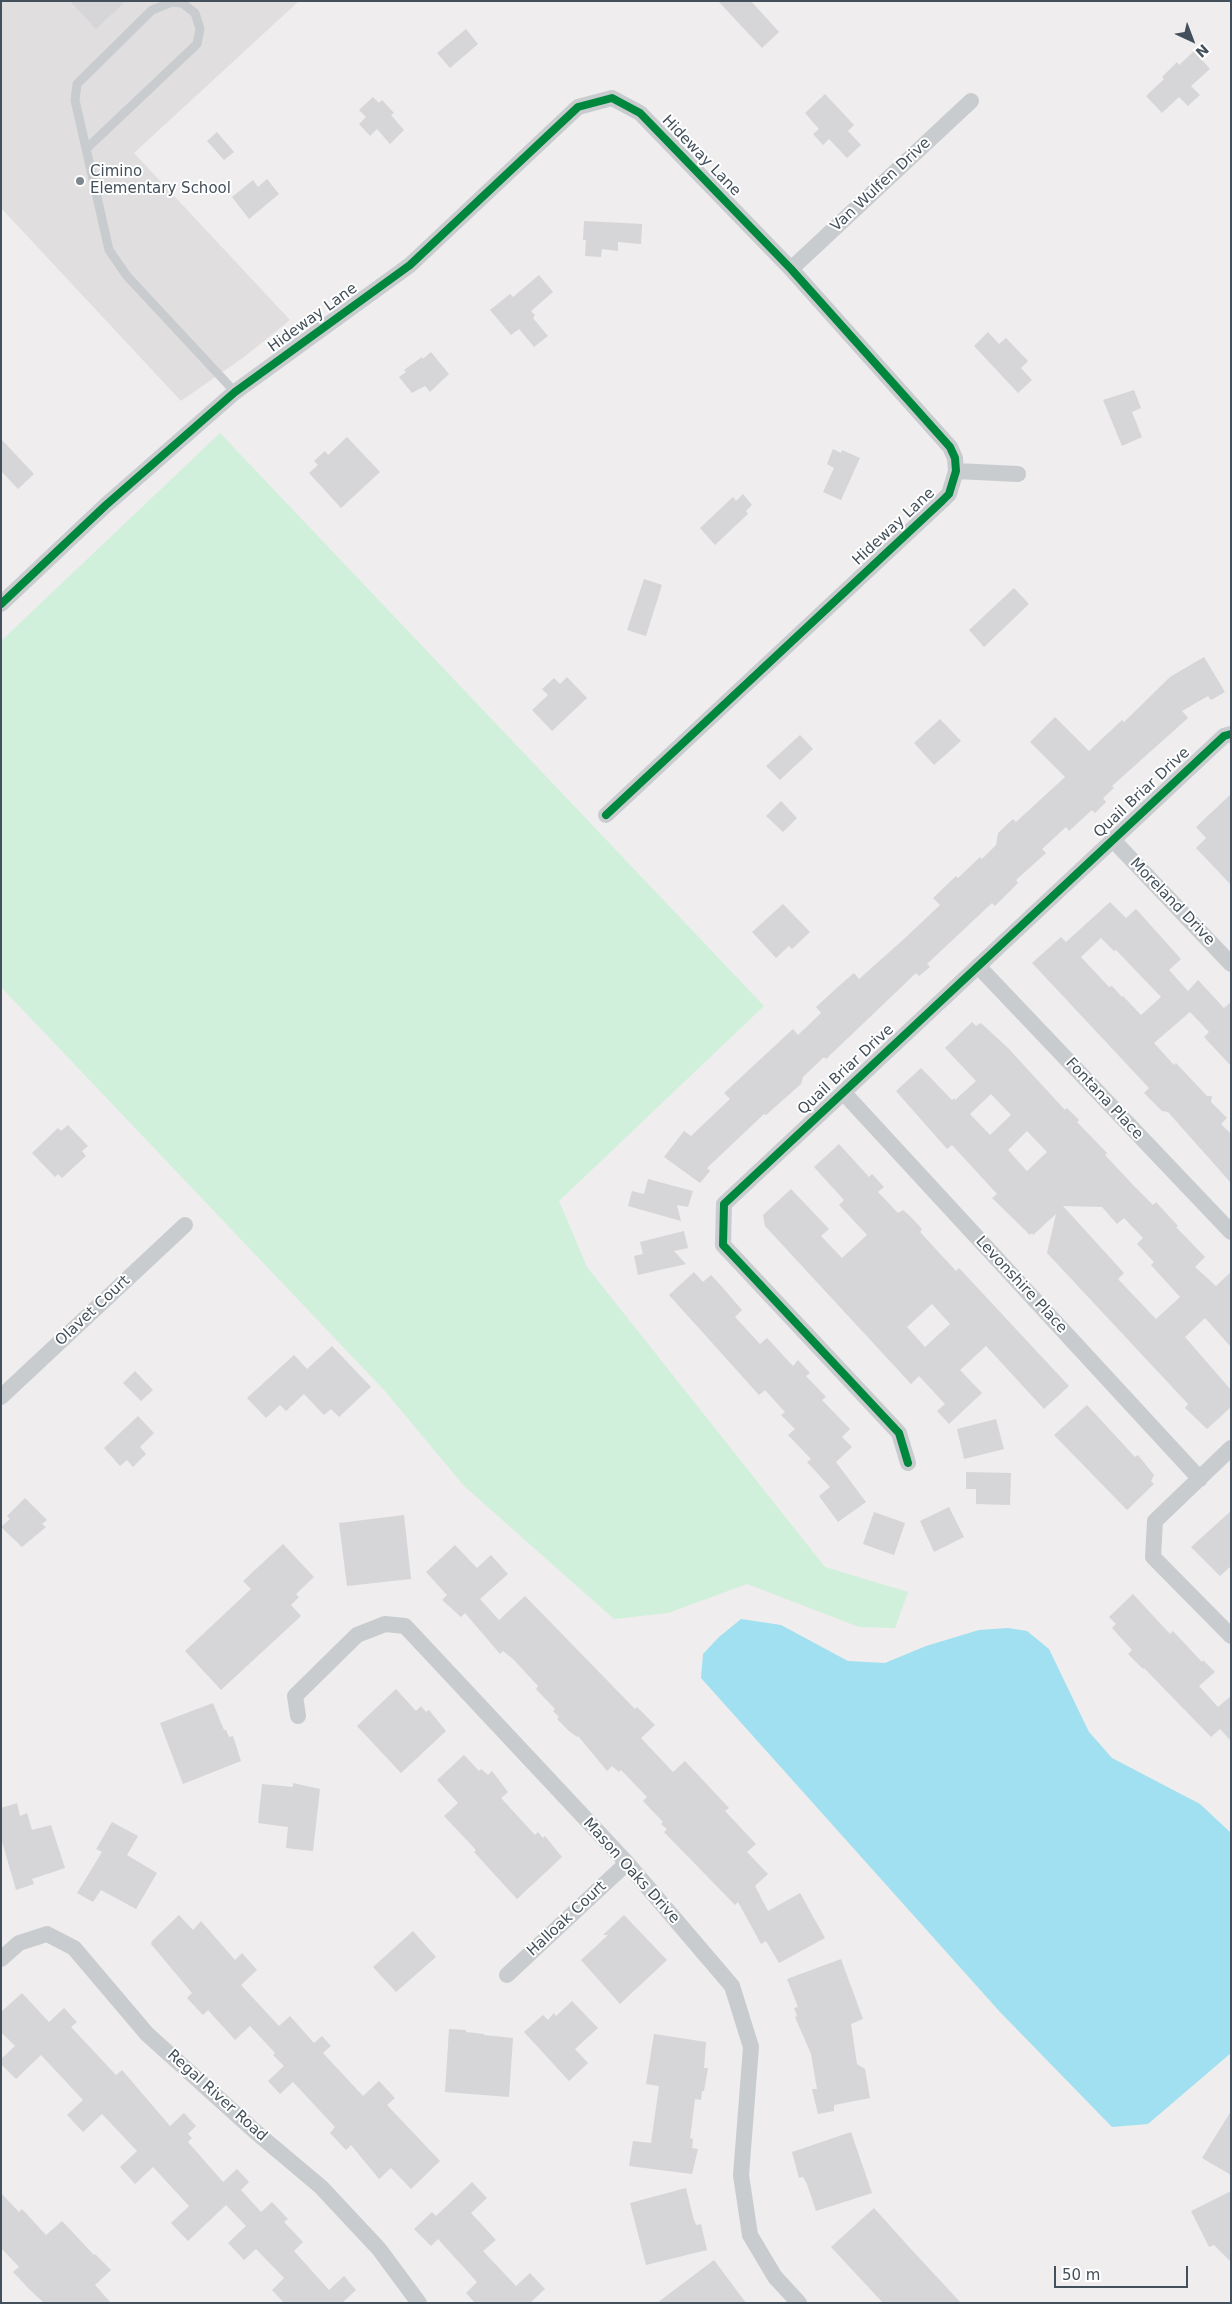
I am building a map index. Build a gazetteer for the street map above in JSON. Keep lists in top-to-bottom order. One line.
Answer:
{"streets":{"street":["Hideway Lane","Van Wulfen Drive","Quail Briar Drive","Moreland Drive","Fontana Place","Levonshire Place","Olavet Court","Mason Oaks Drive","Halloak Court","Regal River Road"]},"crossings":[["Hideway Lane","Van Wulfen Drive"],["Quail Briar Drive","Moreland Drive"],["Quail Briar Drive","Fontana Place"],["Quail Briar Drive","Levonshire Place"],["Mason Oaks Drive","Halloak Court"]],"places":["Cimino Elementary School"],"scale_bar":"50 m","north":"bottom right"}
